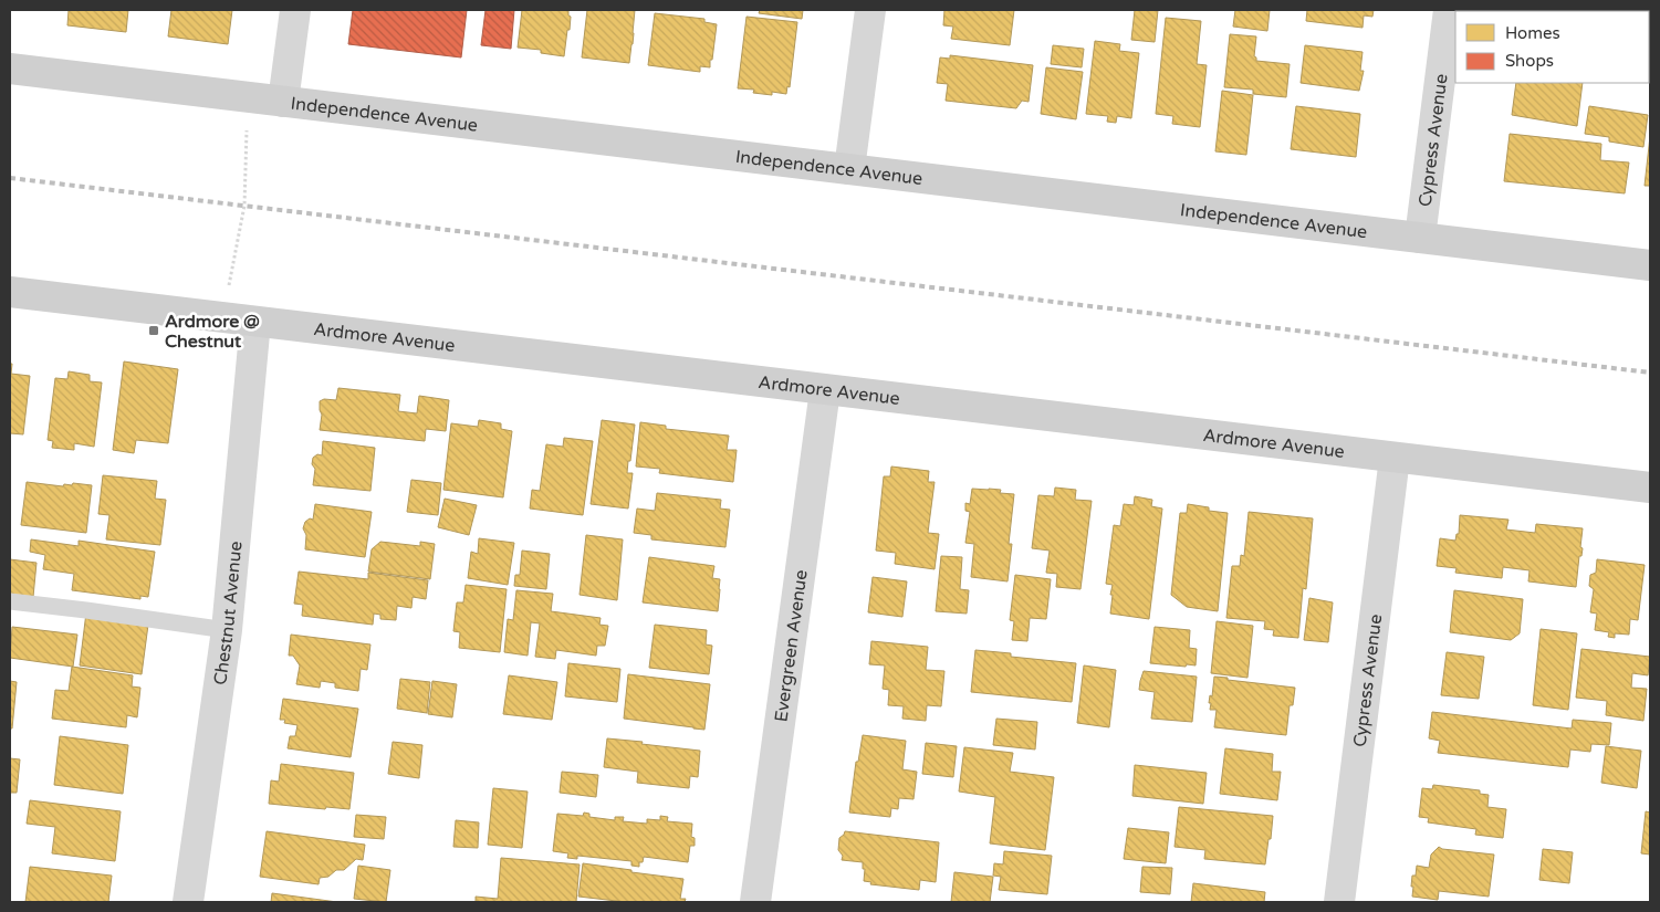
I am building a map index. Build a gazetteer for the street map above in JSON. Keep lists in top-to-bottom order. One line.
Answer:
{"streets":{"street":["Independence Avenue","Cypress Avenue","Ardmore Avenue","Chestnut Avenue","Evergreen Avenue"]},"crossings":[["Independence Avenue","Cypress Avenue"],["Cypress Avenue","Ardmore Avenue"],["Ardmore Avenue","Chestnut Avenue"],["Ardmore Avenue","Evergreen Avenue"]],"places":{"transit":["Ardmore @ Chestnut"]},"legend":["Homes","Shops"]}
